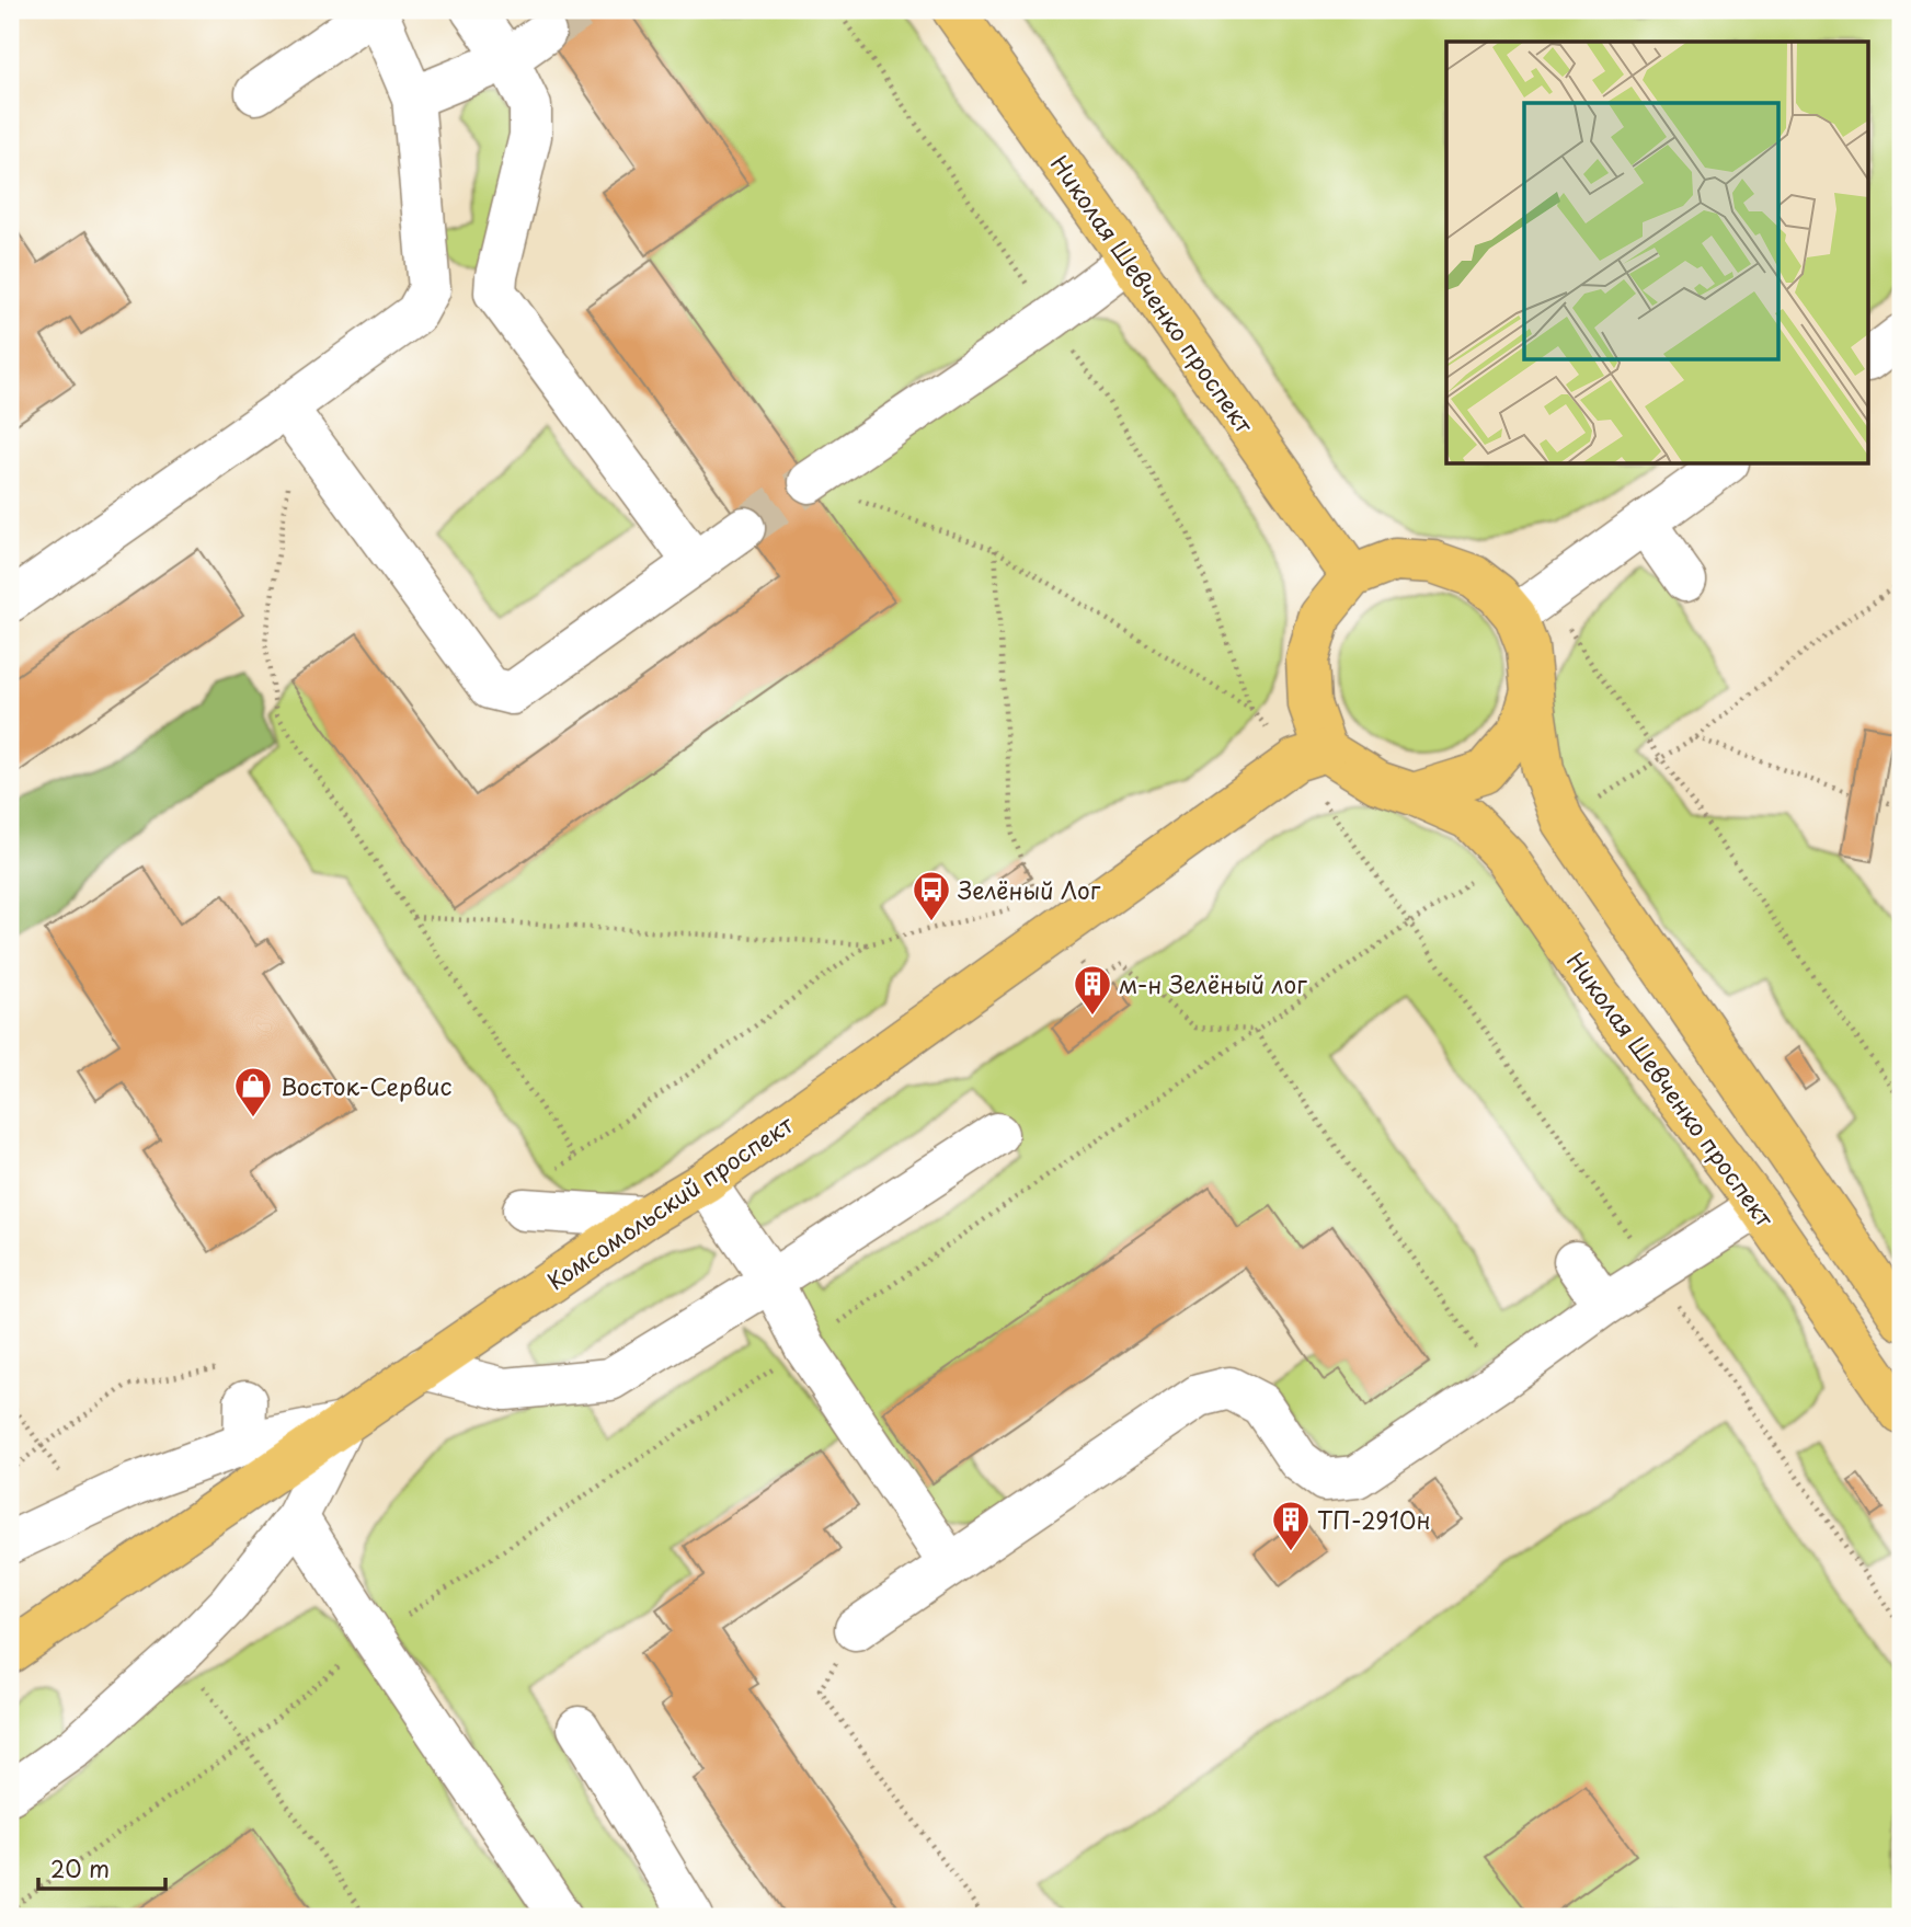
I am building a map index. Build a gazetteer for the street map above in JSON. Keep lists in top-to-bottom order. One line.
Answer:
{"streets":{"main road":["Николая Шевченко проспект","Комсомольский проспект"]},"crossings":[["Николая Шевченко проспект","Комсомольский проспект"]],"places":{"bus stop":["Зелёный Лог"],"building":["м-н Зелёный лог","ТП-2910н"],"shop":["Восток-Сервис"]},"scale_bar":"20 m"}
